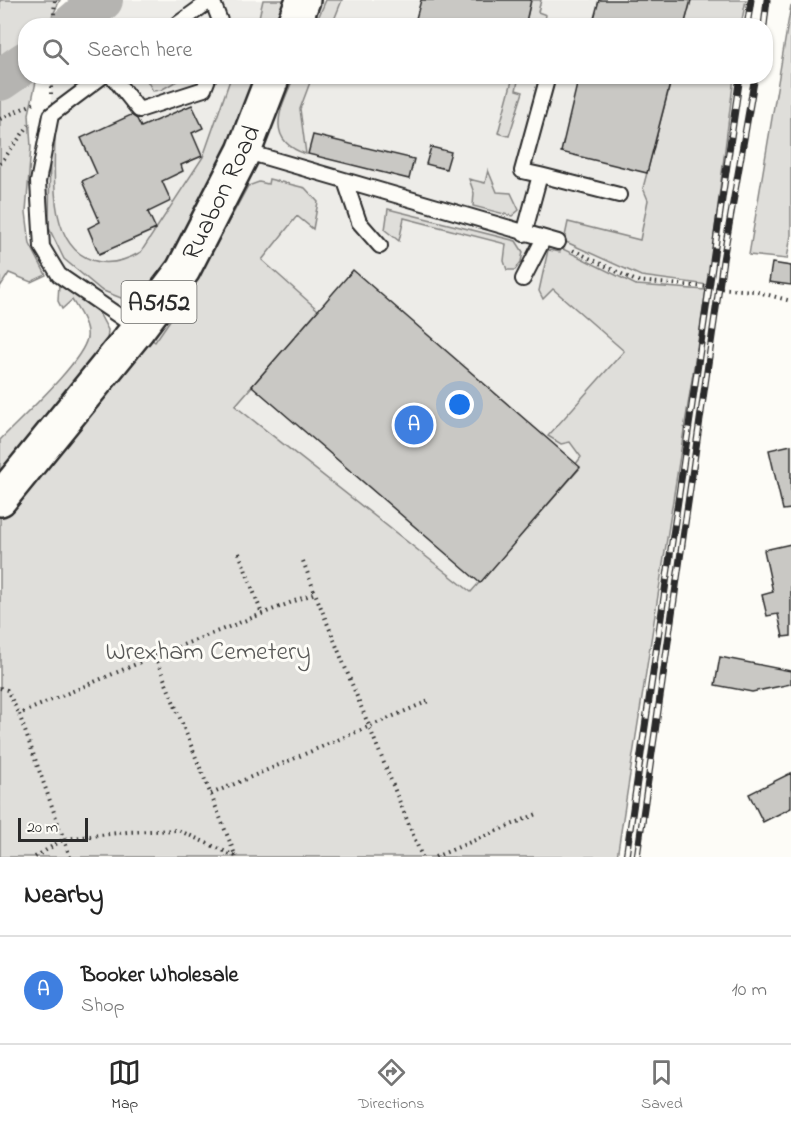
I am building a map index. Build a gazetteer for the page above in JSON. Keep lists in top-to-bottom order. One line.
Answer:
{"streets":{"main road":["Ruabon Road","A5152"]},"parks":["Wrexham Cemetery"],"scale_bar":"20 m","page":{"search":"Search here","pins":"A","scale":"20 m","heading":"Nearby","list":[{"mark":"A","name":"Booker Wholesale","note":"Shop","value":"10 m"}],"nav":["Map","Directions","Saved"]}}
